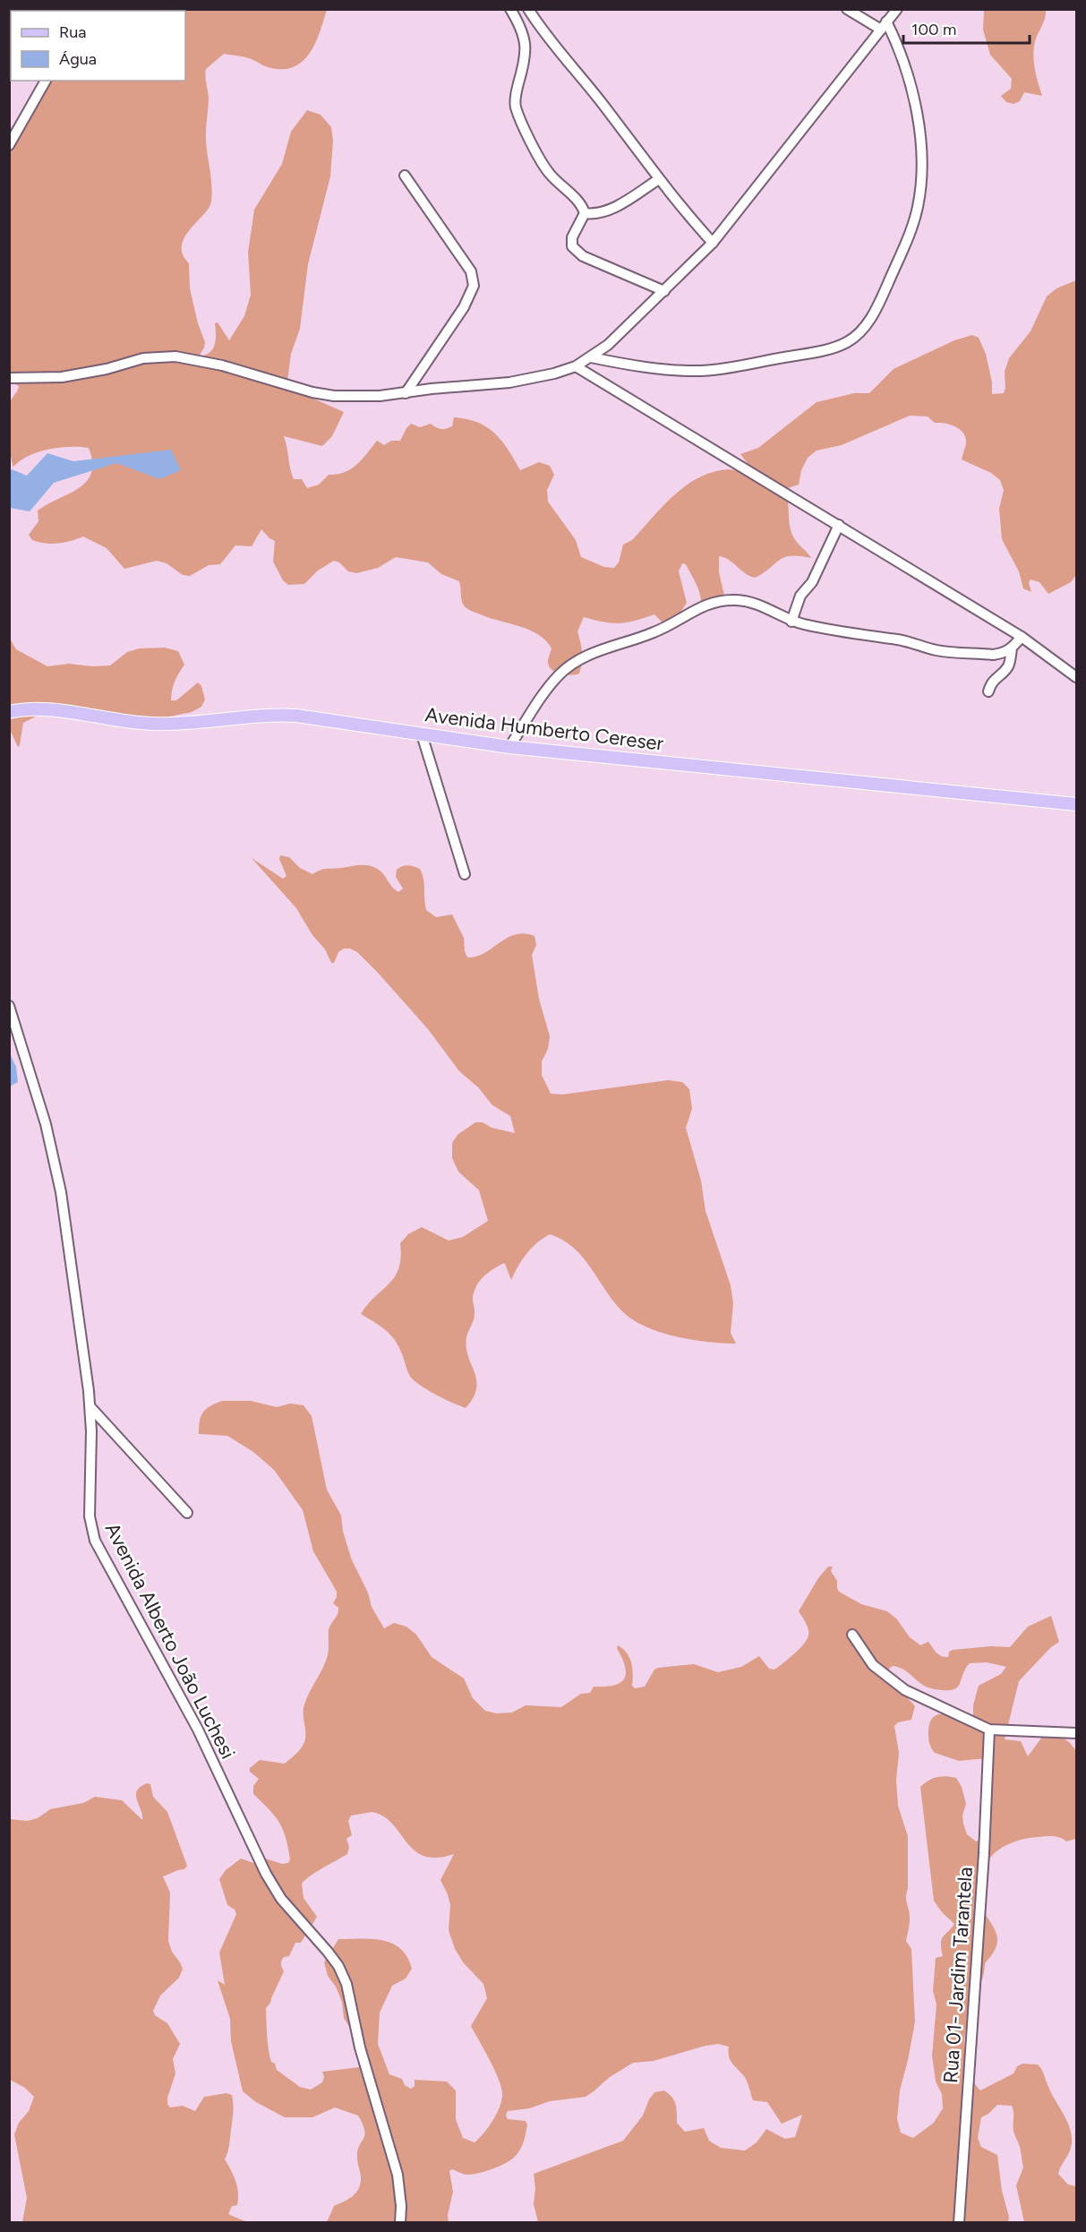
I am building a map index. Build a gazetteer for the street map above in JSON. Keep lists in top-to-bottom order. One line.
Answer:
{"streets":{"main road":["Avenida Humberto Cereser"],"street":["Avenida Alberto João Luchesi","Rua 01- Jardim Tarantela"]},"legend":["Rua","Água"],"scale_bar":"100 m"}
